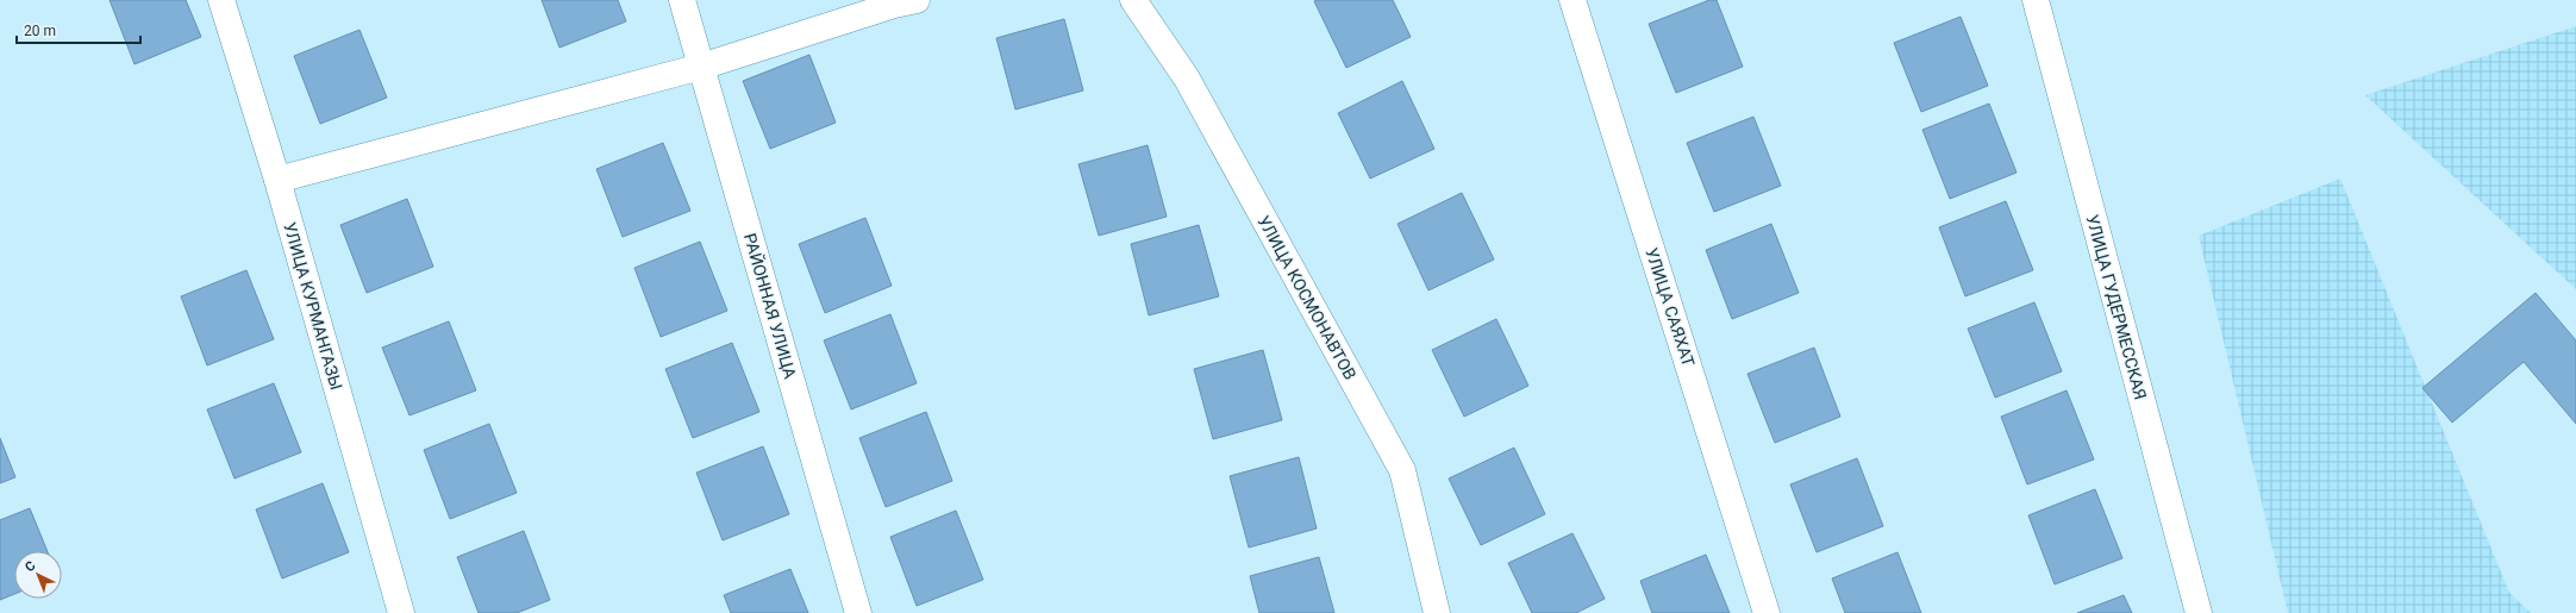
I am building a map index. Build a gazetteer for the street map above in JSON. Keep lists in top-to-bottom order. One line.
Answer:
{"streets":{"street":["УЛИЦА КОСМОНАВТОВ","УЛИЦА КУРМАНГАЗЫ","РАЙОННАЯ УЛИЦА","УЛИЦА САЯХАТ","УЛИЦА ГУДЕРМЕССКАЯ"]},"scale_bar":"20 m","north":"top left"}
